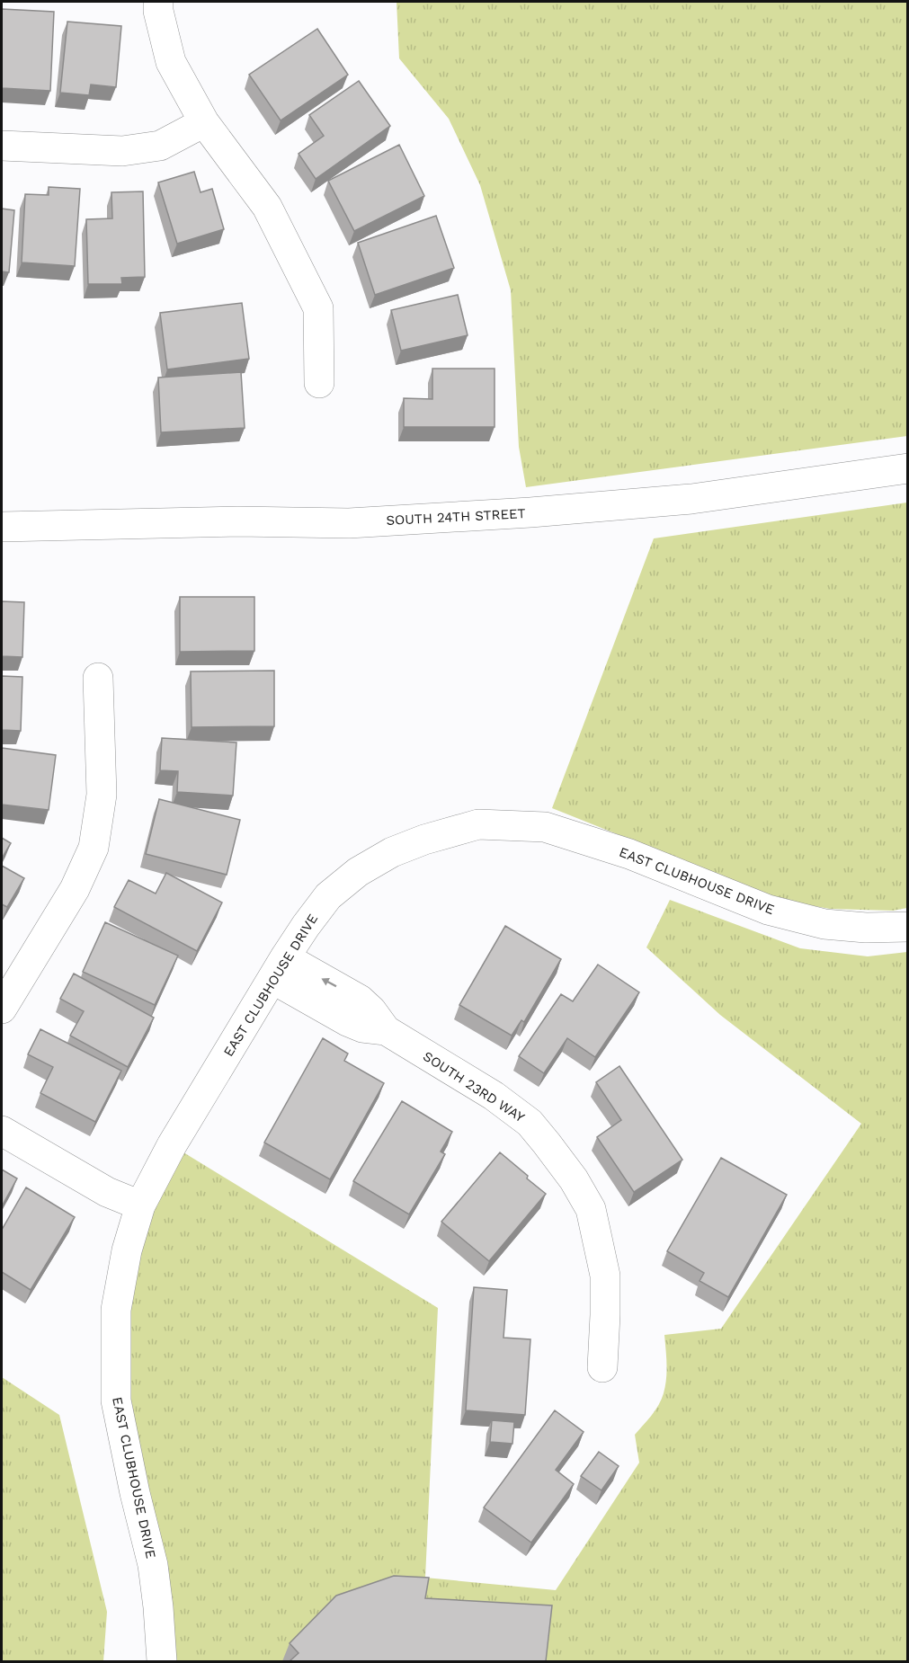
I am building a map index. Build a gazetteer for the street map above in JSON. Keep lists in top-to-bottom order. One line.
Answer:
{"streets":{"street":["SOUTH 24TH STREET","EAST CLUBHOUSE DRIVE","SOUTH 23RD WAY"]},"crossings":[["EAST CLUBHOUSE DRIVE","SOUTH 23RD WAY"]]}
